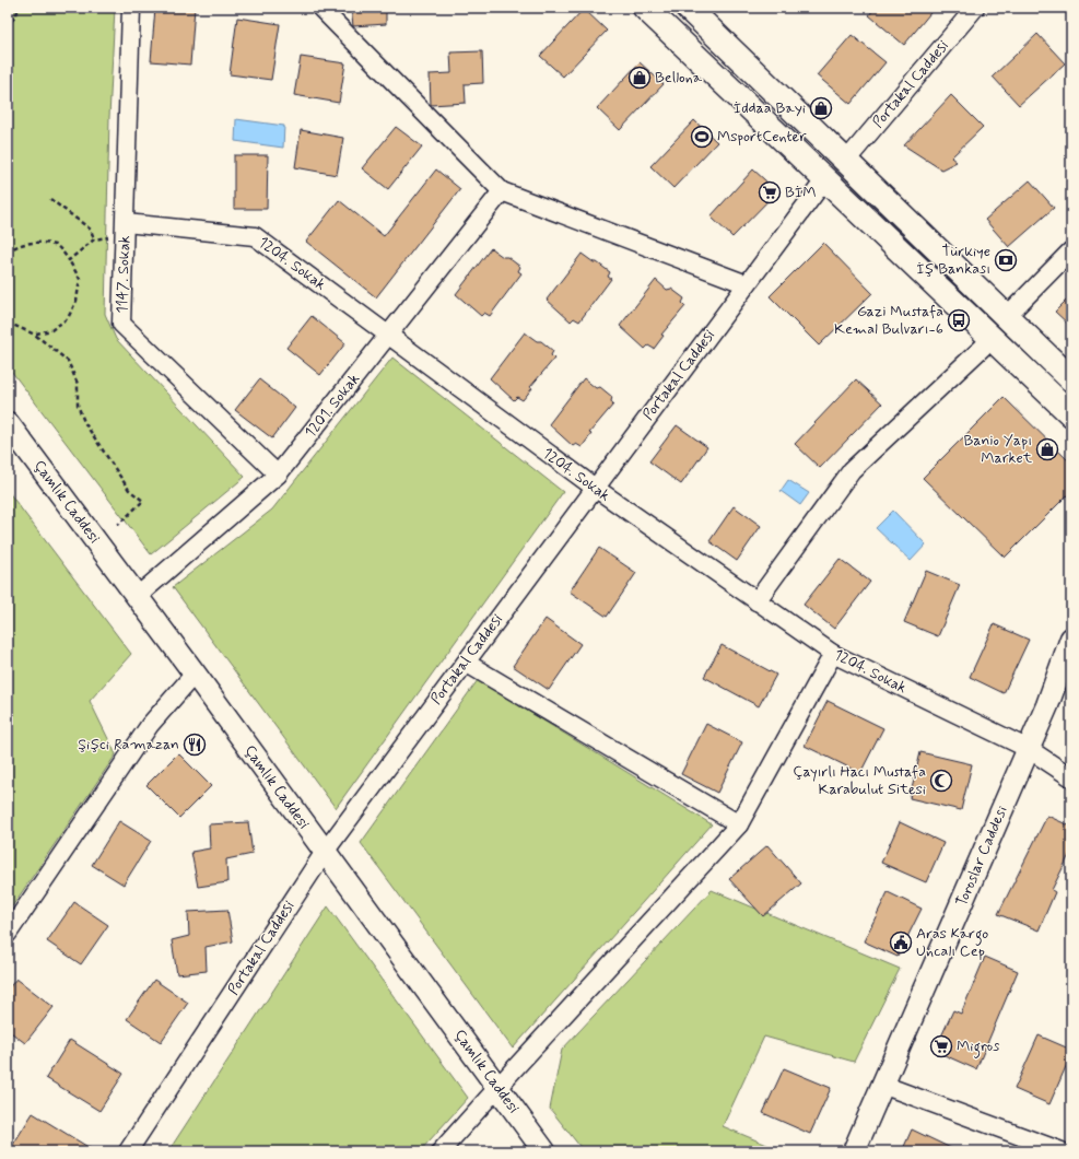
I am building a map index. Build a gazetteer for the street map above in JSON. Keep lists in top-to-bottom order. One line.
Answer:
{"streets":{"street":["Portakal Caddesi","1204. Sokak","1147. Sokak","1201. Sokak","Çamlık Caddesi","Toroslar Caddesi"]},"crossings":[["Portakal Caddesi","1204. Sokak"],["Portakal Caddesi","Çamlık Caddesi"],["1204. Sokak","1147. Sokak"],["1204. Sokak","1201. Sokak"],["1204. Sokak","Toroslar Caddesi"],["1147. Sokak","1201. Sokak"],["1201. Sokak","Çamlık Caddesi"]],"places":{"shop":["Bellona","İddaa Bayi","Banio Yapı Market"],"sports":["MsportCenter"],"supermarket":["BİM","Migros"],"bank":["Türkiye İş Bankası"],"bus stop":["Gazi Mustafa Kemal Bulvarı-6"],"restaurant":["Şişci Ramazan"],"mosque":["Çayırlı Hacı Mustafa Karabulut Sitesi"],"public building":["Aras Kargo Uncalı Cep"]}}
